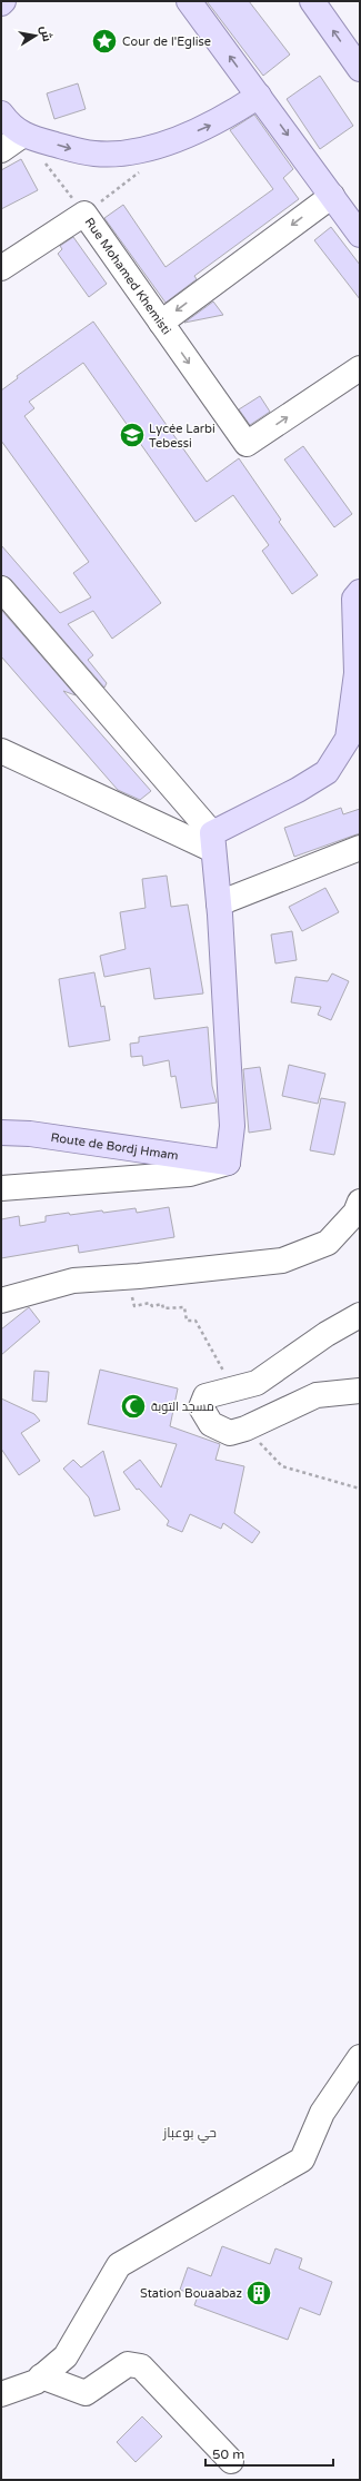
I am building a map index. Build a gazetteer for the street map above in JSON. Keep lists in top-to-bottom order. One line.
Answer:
{"streets":{"main road":["Route de Bordj Hmam"],"street":["Rue Mohamed Khemisti"]},"districts":["حي بوعباز"],"places":{"place":["Cour de l'Eglise"],"school or university":["Lycée Larbi Tebessi"],"mosque":["مسجد التوبة"],"building":["Station Bouaabaz"]},"scale_bar":"50 m","north":"right"}
